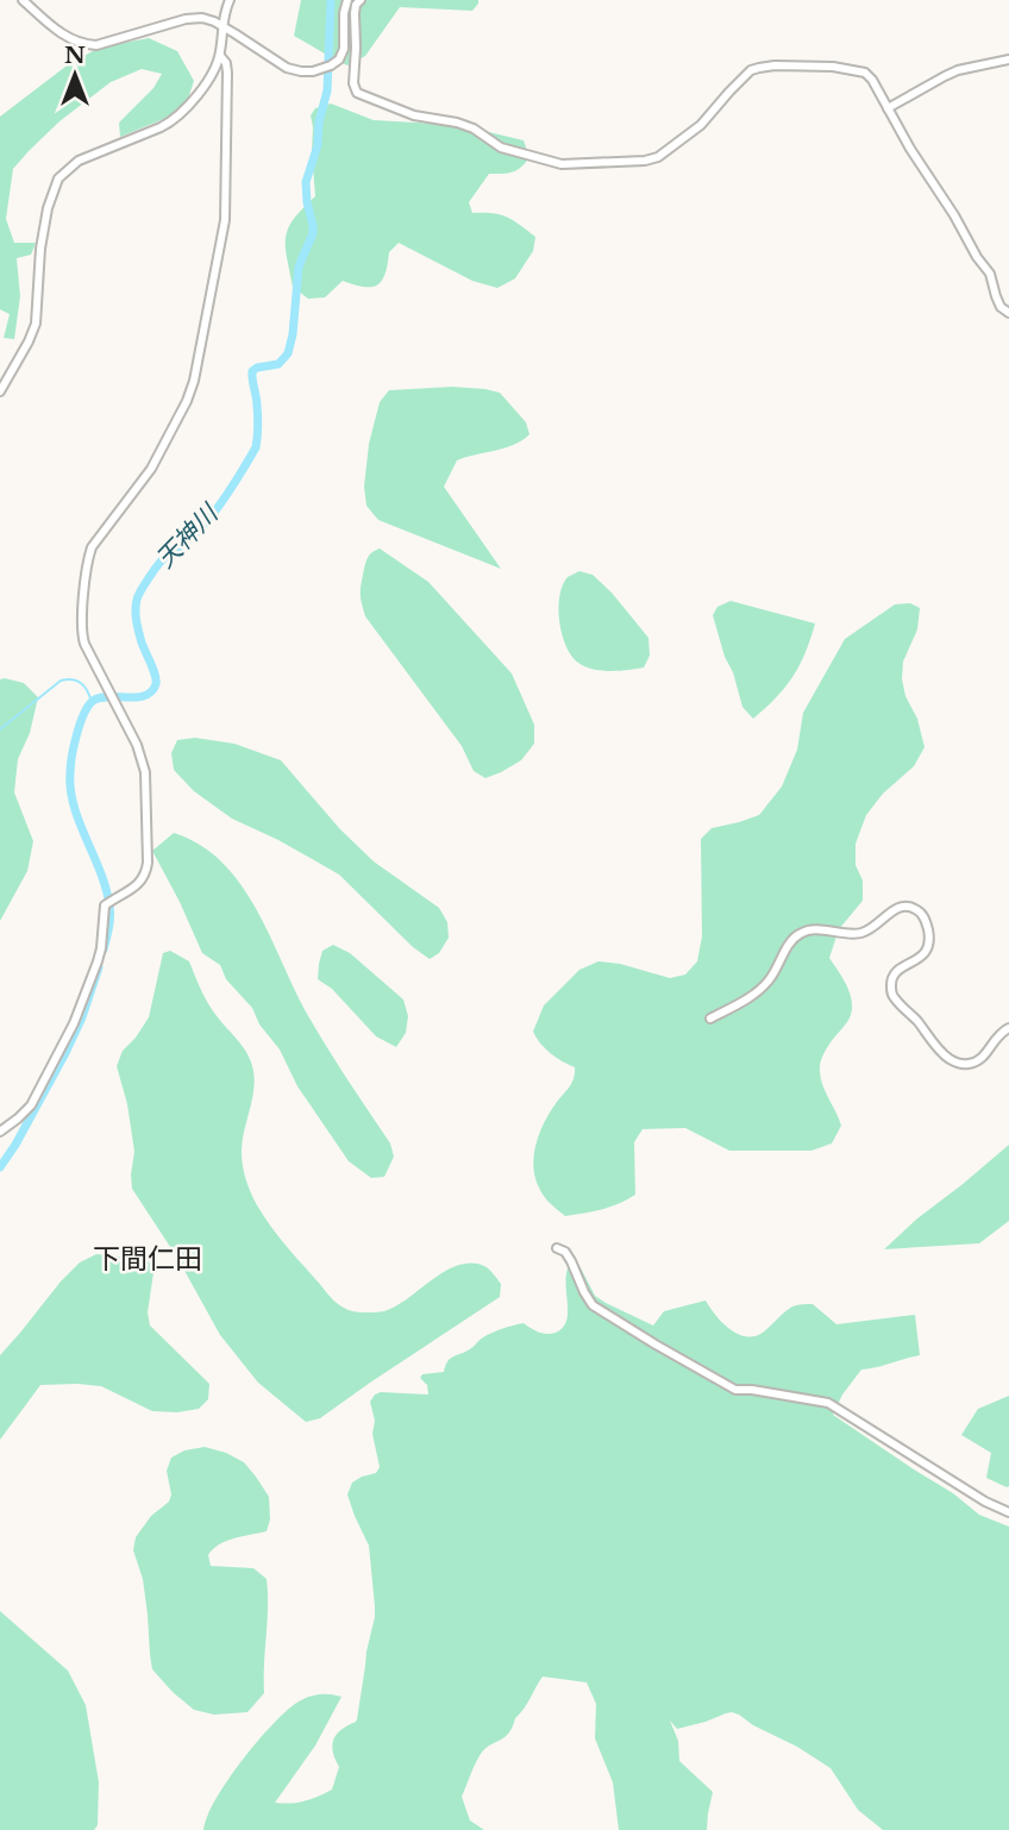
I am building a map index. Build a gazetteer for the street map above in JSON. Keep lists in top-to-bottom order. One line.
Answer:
{"districts":["下間仁田"],"water":["天神川"],"north":"top"}
